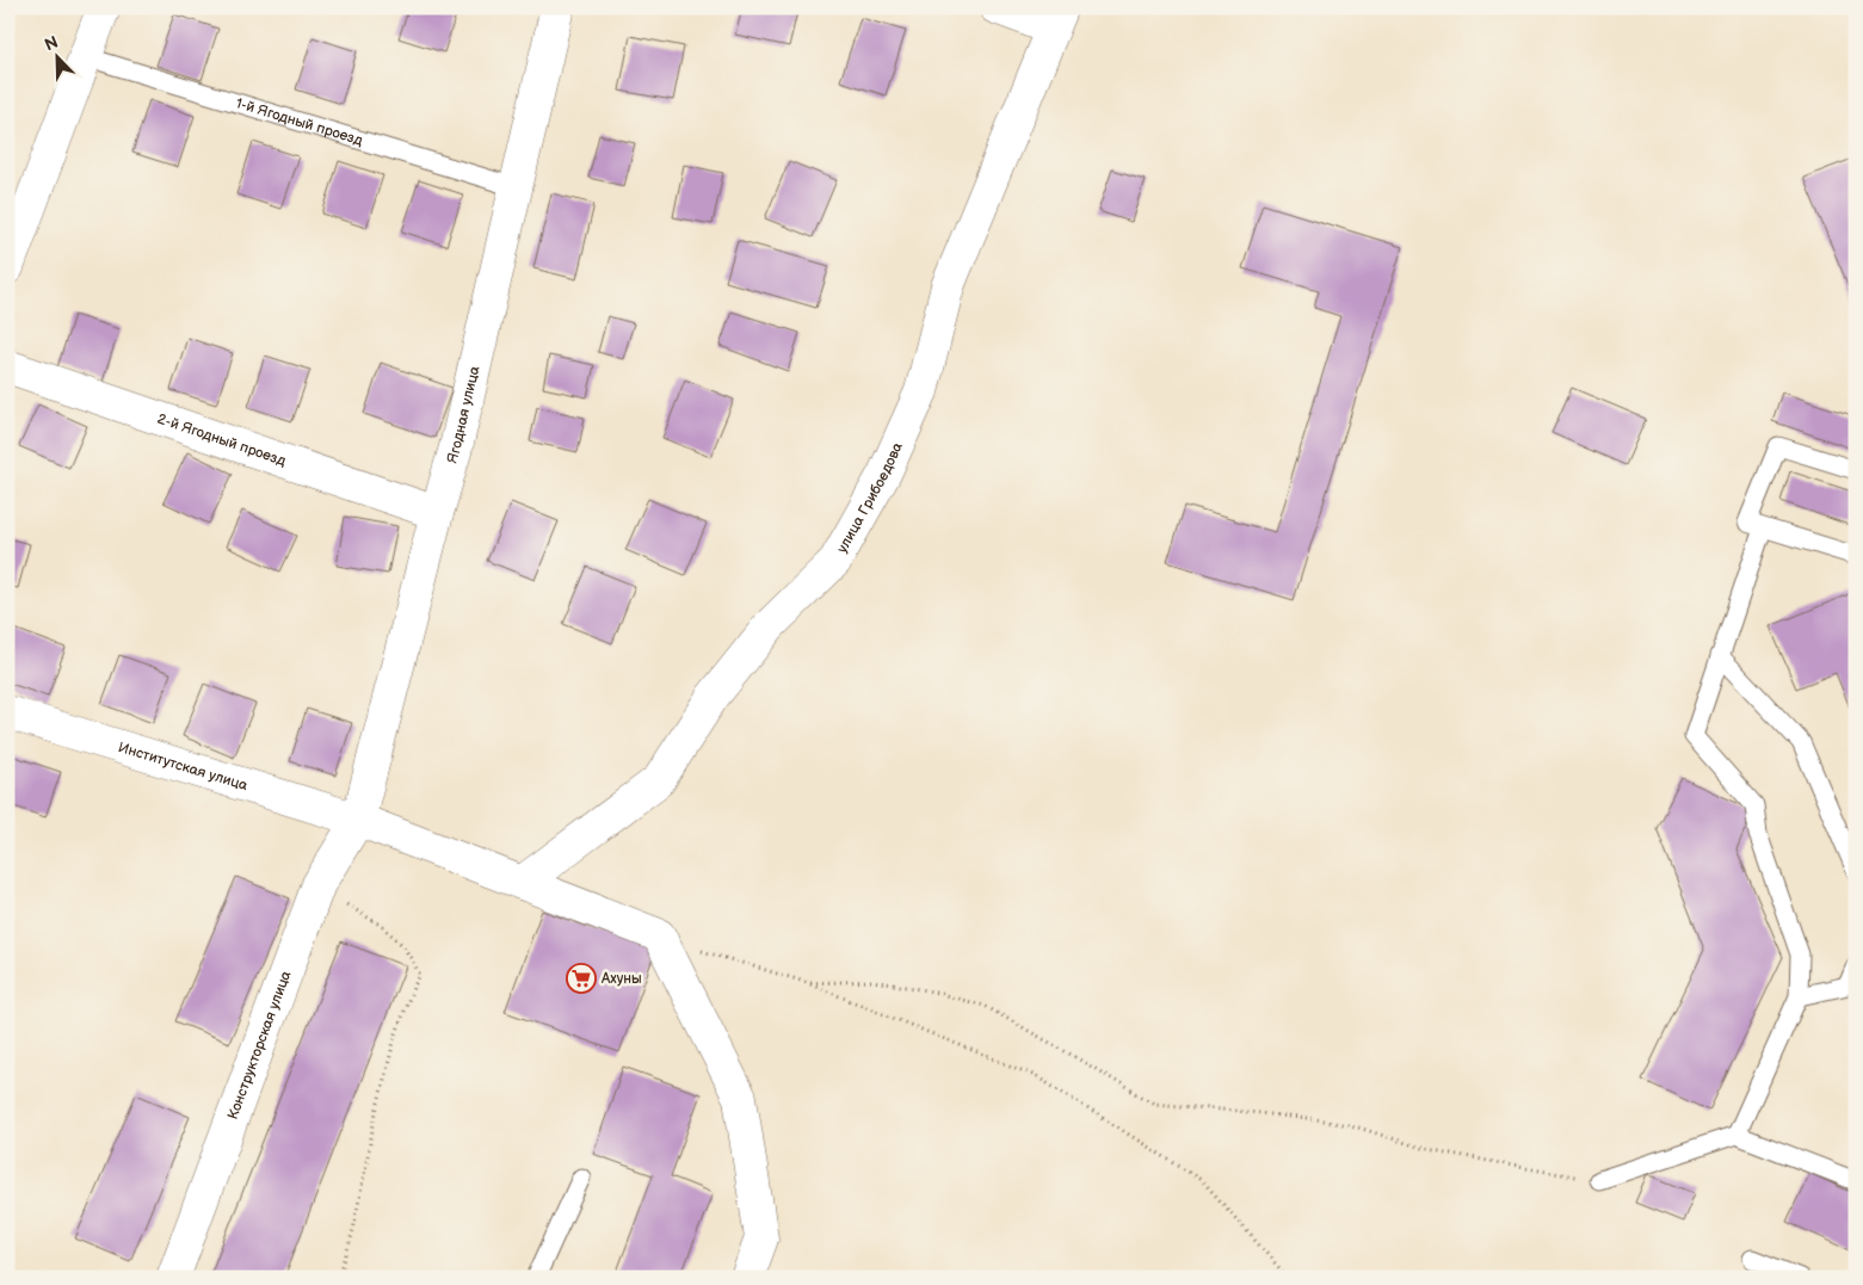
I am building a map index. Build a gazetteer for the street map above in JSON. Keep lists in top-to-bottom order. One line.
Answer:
{"streets":{"street":["Ягодная улица","2-й Ягодный проезд","улица Грибоедова","Институтская улица","Конструкторская улица"],"lane":["1-й Ягодный проезд"]},"crossings":[["1-й Ягодный проезд","Ягодная улица"],["Ягодная улица","2-й Ягодный проезд"],["Ягодная улица","Институтская улица"],["Ягодная улица","Конструкторская улица"],["улица Грибоедова","Институтская улица"],["Институтская улица","Конструкторская улица"]],"places":{"supermarket":["Ахуны"]},"north":"top left"}
